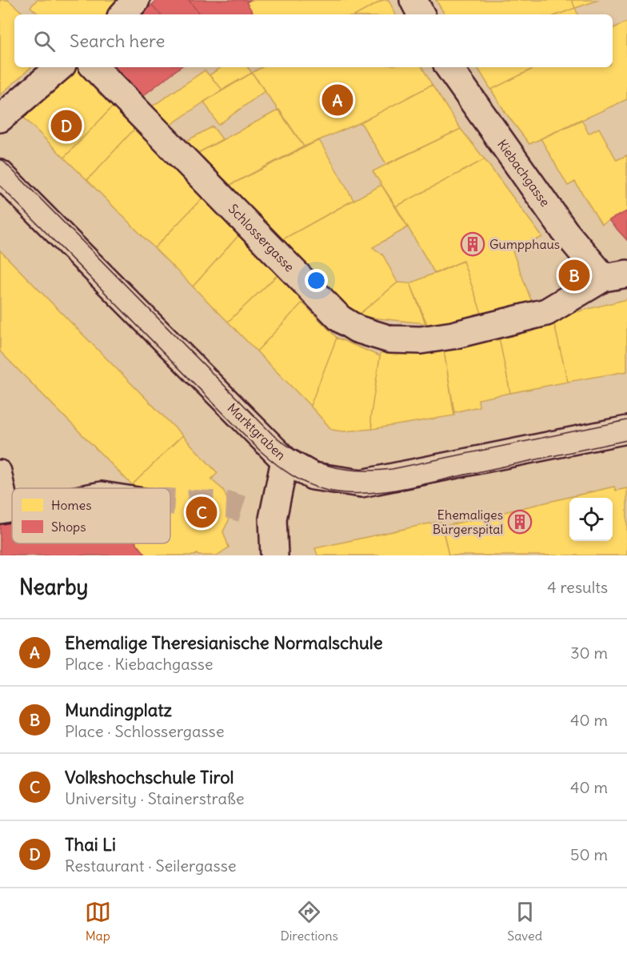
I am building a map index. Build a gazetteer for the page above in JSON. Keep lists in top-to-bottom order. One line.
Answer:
{"streets":{"street":["Kiebachgasse","Schlossergasse","Marktgraben"]},"crossings":[["Kiebachgasse","Schlossergasse"]],"places":{"building":["Gumpphaus","Ehemaliges Bürgerspital"]},"legend":["Homes","Shops"],"page":{"search":"Search here","pins":["A","D","B","C"],"heading":["Nearby","4 results"],"list":[{"mark":"A","name":"Ehemalige Theresianische Normalschule","note":"Place · Kiebachgasse","value":"30 m"},{"mark":"B","name":"Mundingplatz","note":"Place · Schlossergasse","value":"40 m"},{"mark":"C","name":"Volkshochschule Tirol","note":"University · Stainerstraße","value":"40 m"},{"mark":"D","name":"Thai Li","note":"Restaurant · Seilergasse","value":"50 m"}],"nav":["Map","Directions","Saved"]}}
